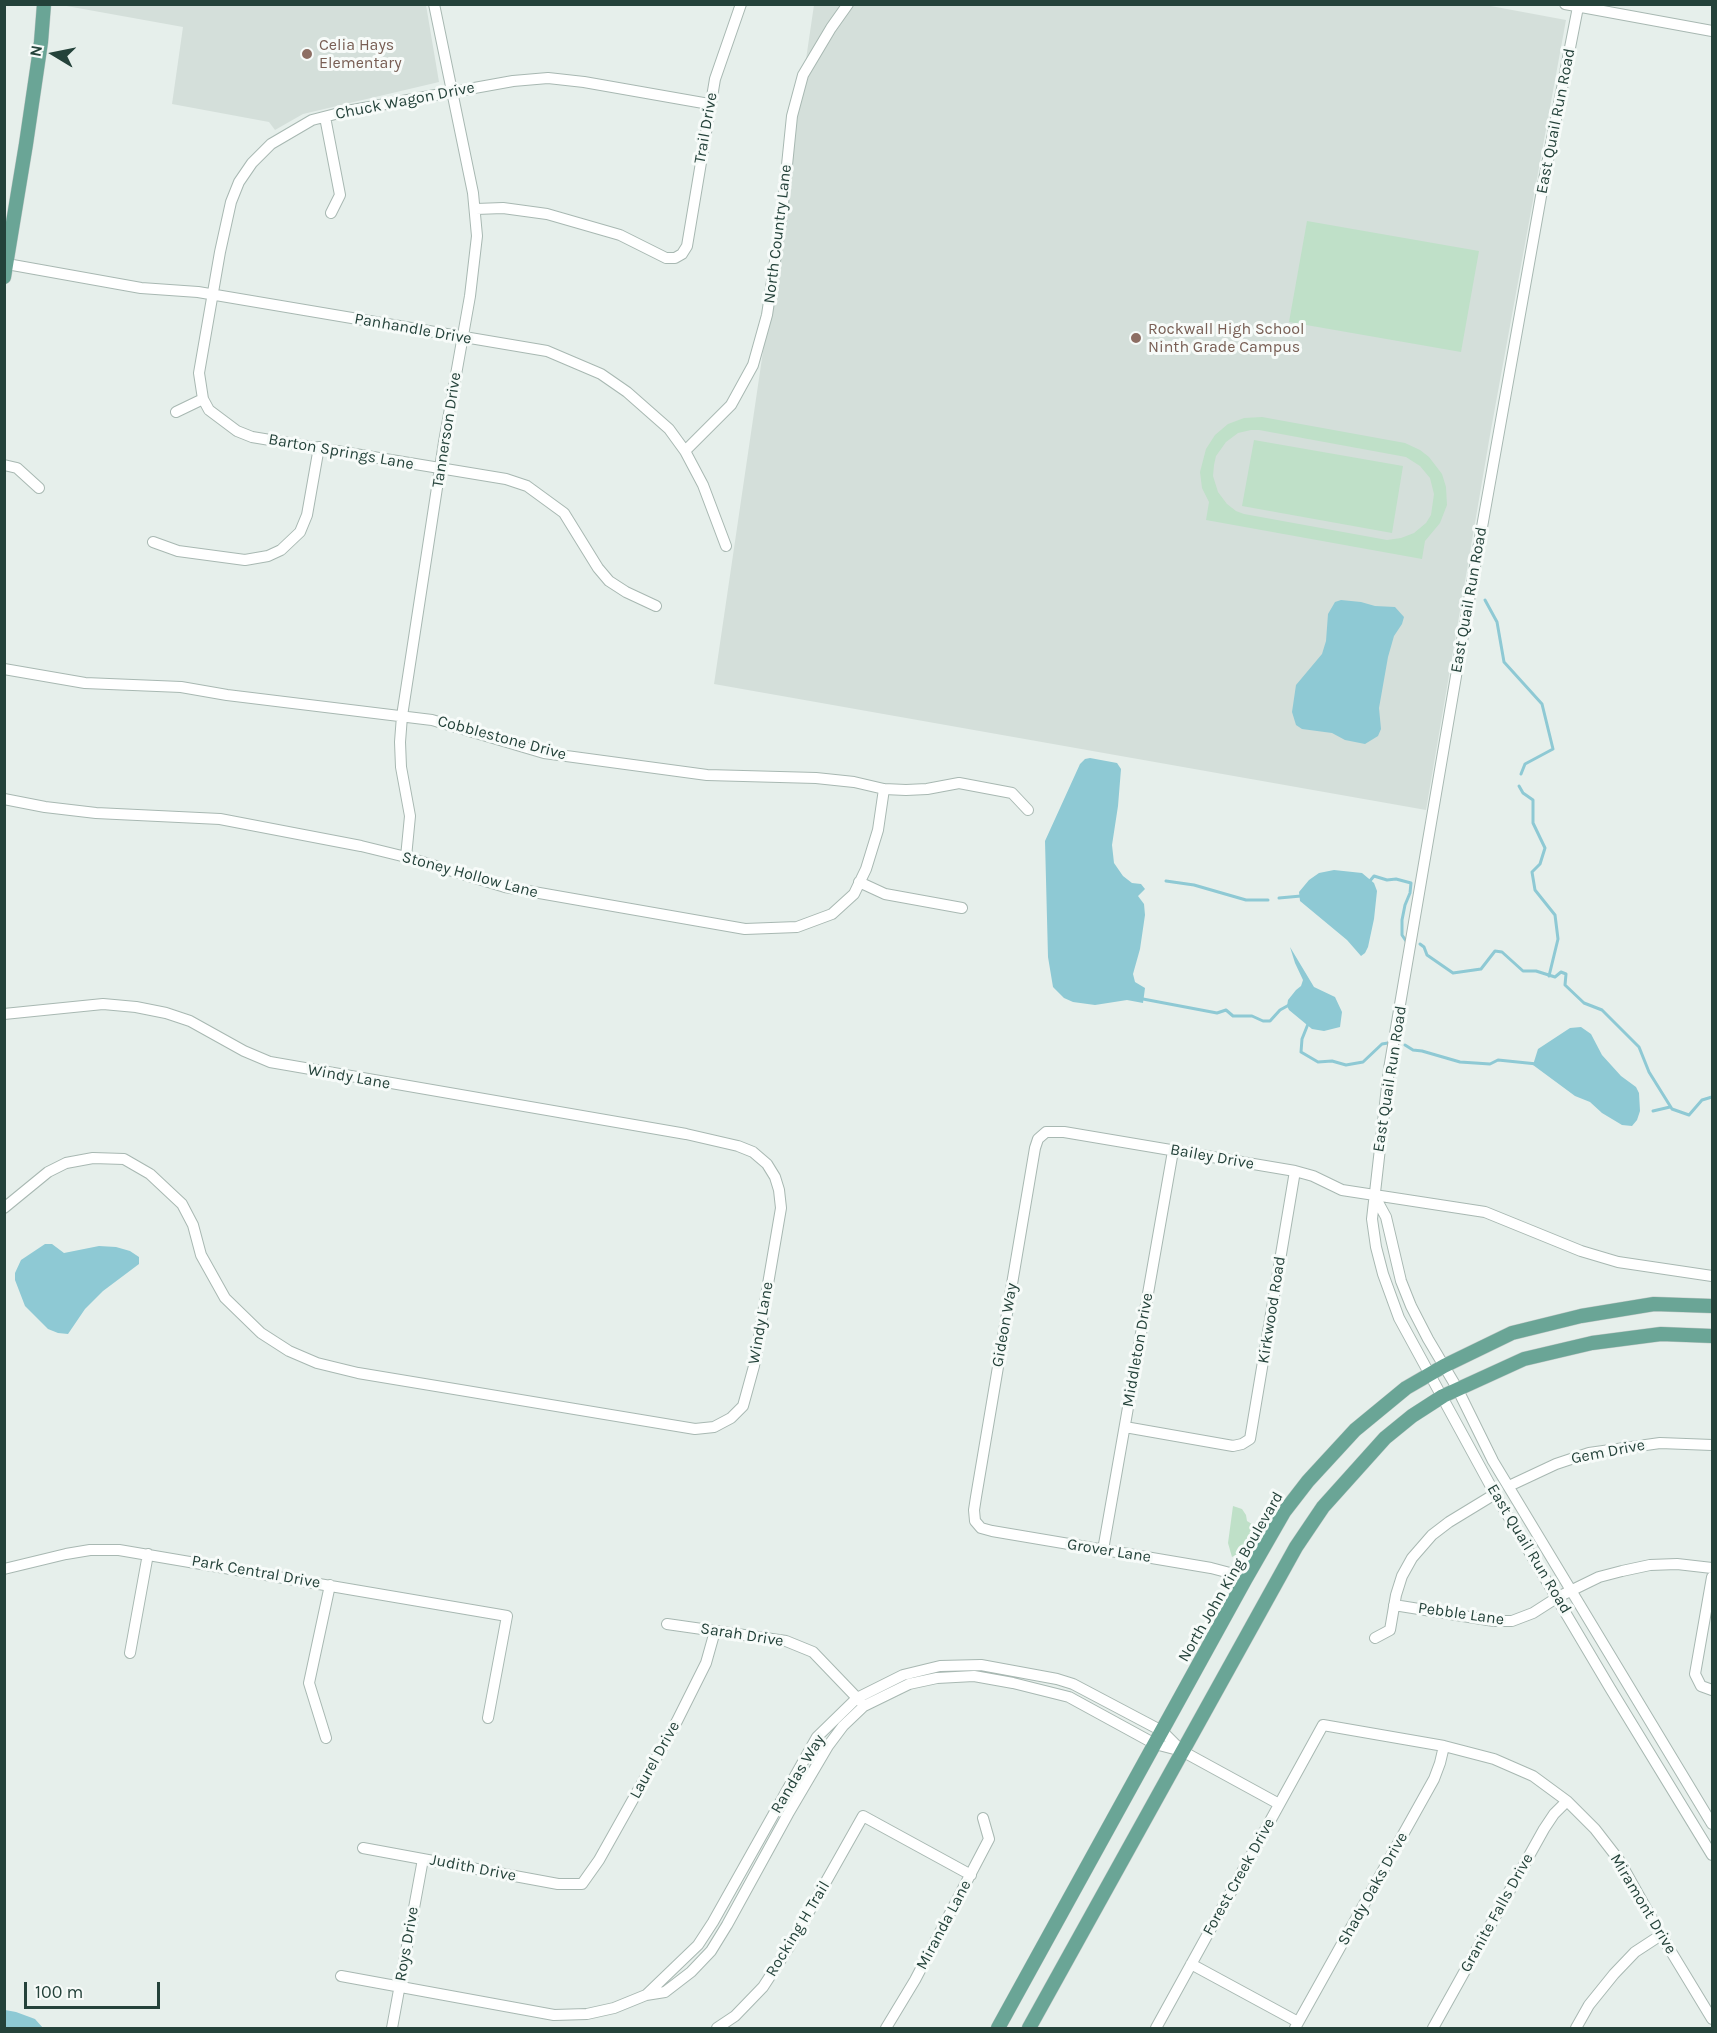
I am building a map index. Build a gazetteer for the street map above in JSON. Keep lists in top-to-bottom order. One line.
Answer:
{"streets":{"main road":["North John King Boulevard"],"street":["Chuck Wagon Drive","East Quail Run Road","Trail Drive","North Country Lane","Panhandle Drive","Tannerson Drive","Barton Springs Lane","Cobblestone Drive","Stoney Hollow Lane","Windy Lane","Bailey Drive","Kirkwood Road","Gideon Way","Middleton Drive","Gem Drive","Grover Lane","Park Central Drive","Pebble Lane","Sarah Drive","Laurel Drive","Randas Way","Judith Drive","Forest Creek Drive","Shady Oaks Drive","Miramont Drive","Granite Falls Drive","Miranda Lane","Rocking H Trail","Roys Drive"]},"crossings":[["Chuck Wagon Drive","Trail Drive"],["Chuck Wagon Drive","Panhandle Drive"],["Chuck Wagon Drive","Tannerson Drive"],["East Quail Run Road","Bailey Drive"],["East Quail Run Road","Gem Drive"],["East Quail Run Road","North John King Boulevard"],["East Quail Run Road","Pebble Lane"],["Trail Drive","Tannerson Drive"],["North Country Lane","Panhandle Drive"],["Panhandle Drive","Tannerson Drive"],["Tannerson Drive","Barton Springs Lane"],["Tannerson Drive","Cobblestone Drive"],["Tannerson Drive","Stoney Hollow Lane"],["Cobblestone Drive","Stoney Hollow Lane"],["Bailey Drive","Kirkwood Road"],["Bailey Drive","Gideon Way"],["Bailey Drive","Middleton Drive"],["Kirkwood Road","Middleton Drive"],["Gideon Way","Grover Lane"],["Middleton Drive","Grover Lane"],["Grover Lane","North John King Boulevard"],["North John King Boulevard","Randas Way"],["Sarah Drive","Laurel Drive"],["Sarah Drive","Randas Way"],["Laurel Drive","Judith Drive"],["Randas Way","Forest Creek Drive"],["Randas Way","Roys Drive"],["Judith Drive","Roys Drive"],["Forest Creek Drive","Miramont Drive"],["Shady Oaks Drive","Miramont Drive"],["Miramont Drive","Granite Falls Drive"],["Miranda Lane","Rocking H Trail"]],"places":["Celia Hays Elementary","Rockwall High School Ninth Grade Campus"],"scale_bar":"100 m","north":"left"}
